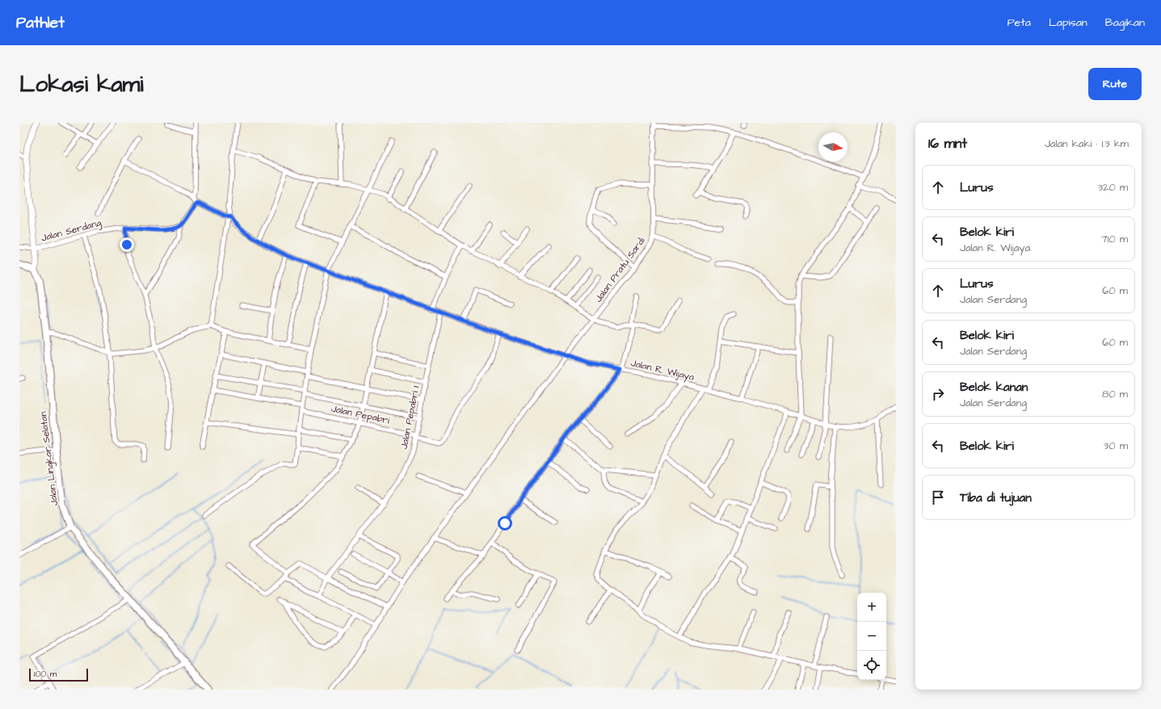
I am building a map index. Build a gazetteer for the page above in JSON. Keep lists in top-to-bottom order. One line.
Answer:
{"streets":{"highway":["Jalan Lingkar Selatan"],"street":["Jalan Serdang","Jalan Pratu Sardi","Jalan R. Wijaya","Jalan Pepabri","Jalan Pepabri I"]},"crossings":[["Jalan Pratu Sardi","Jalan R. Wijaya"],["Jalan R. Wijaya","Jalan Pepabri"],["Jalan R. Wijaya","Jalan Pepabri I"],["Jalan Pepabri","Jalan Pepabri I"]],"scale_bar":"100 m","north":"right","page":{"header":"Pathlet","nav":["Peta","Lapisan","Bagikan"],"buttons":"Rute","title":"Lokasi kami","heading":["16 mnt","Jalan kaki · 1.3 km"],"list":[["Lurus","320 m"],["Belok kiri","Jalan R. Wijaya","710 m"],["Lurus","Jalan Serdang","60 m"],["Belok kiri","Jalan Serdang","60 m"],["Belok kanan","Jalan Serdang","80 m"],["Belok kiri","30 m"],"Tiba di tujuan"],"map_buttons":["+","−"],"scale":"100 m"}}
